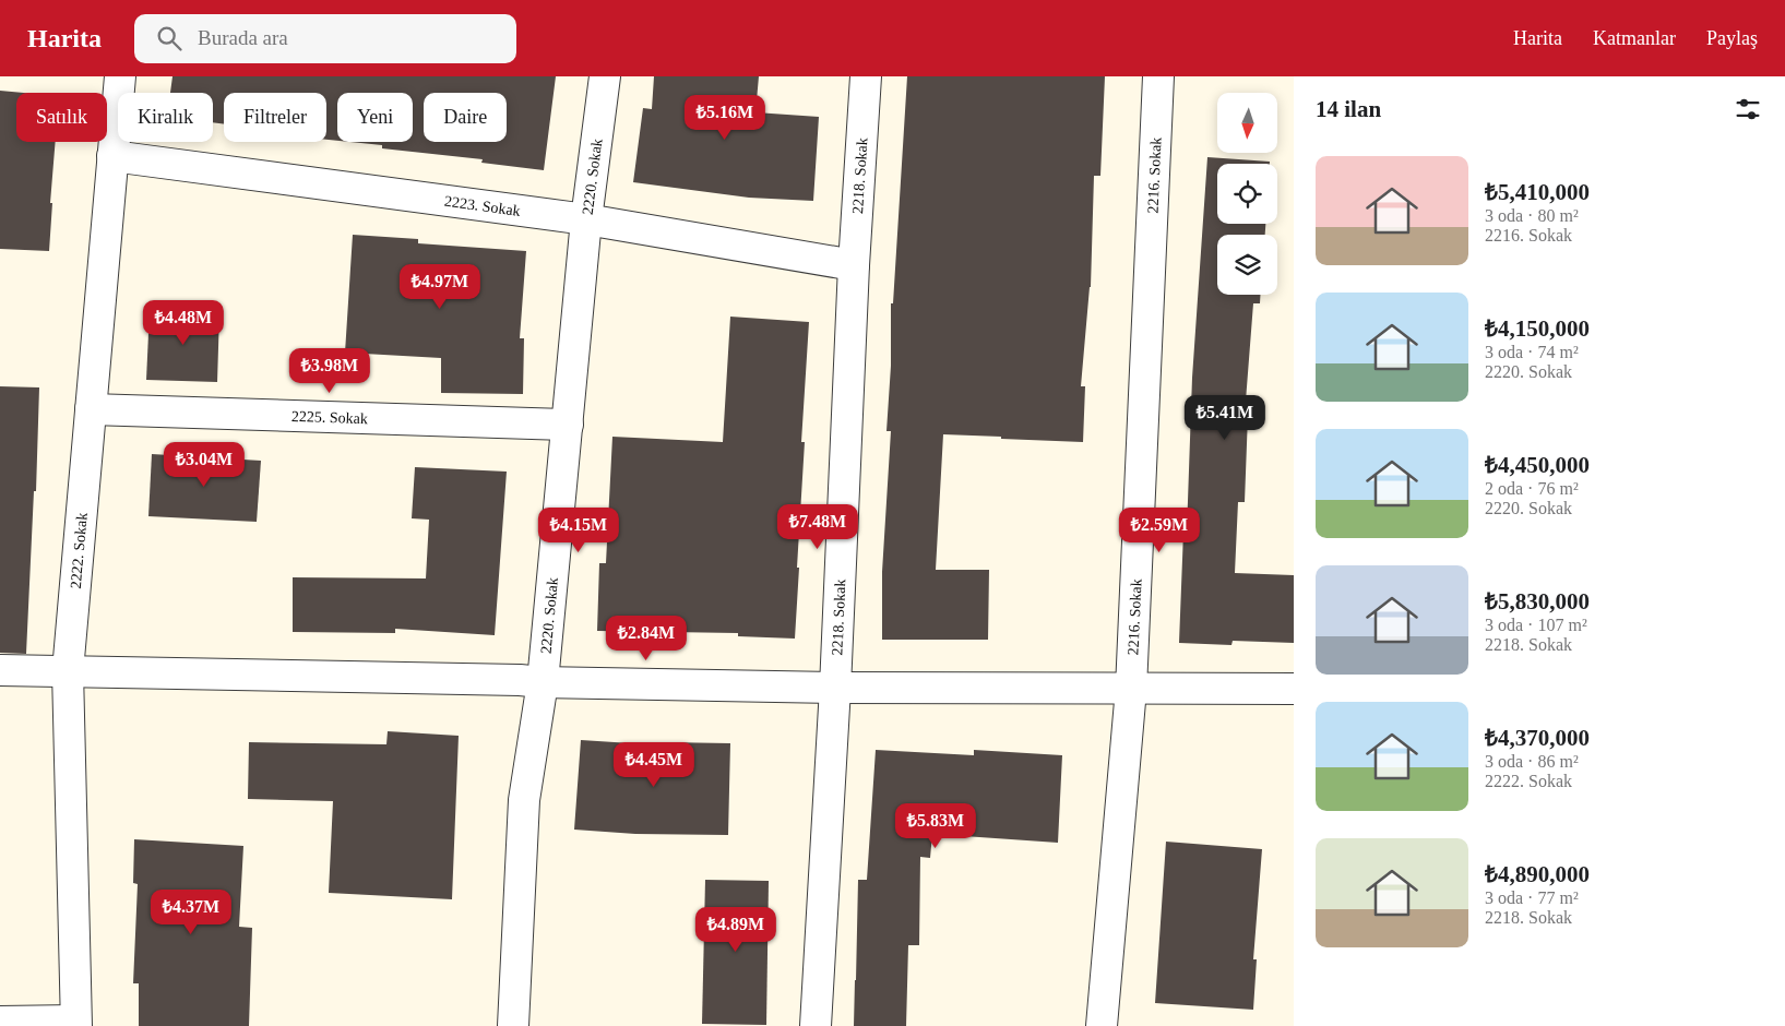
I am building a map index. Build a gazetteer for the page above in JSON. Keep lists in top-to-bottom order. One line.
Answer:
{"streets":{"street":["2218. Sokak","2220. Sokak","2216. Sokak","2223. Sokak","2225. Sokak","2222. Sokak"]},"crossings":[["2218. Sokak","2223. Sokak"],["2220. Sokak","2223. Sokak"],["2220. Sokak","2225. Sokak"],["2223. Sokak","2222. Sokak"],["2225. Sokak","2222. Sokak"]],"north":"bottom","page":{"header":"Harita","search":"Burada ara","nav":["Harita","Katmanlar","Paylaş"],"heading":"14 ilan","chip":["Satılık","Kiralık","Filtreler","Yeni","Daire"],"price":["₺5.16M","₺4.97M","₺4.48M","₺3.98M","₺5.41M","₺3.04M","₺7.48M","₺4.15M","₺2.59M","₺2.84M","₺4.45M","₺5.83M","₺4.37M","₺4.89M"],"list":[{"name":"₺5,410,000","note":"3 oda · 80 m² · 2216. Sokak"},{"name":"₺4,150,000","note":"3 oda · 74 m² · 2220. Sokak"},{"name":"₺4,450,000","note":"2 oda · 76 m² · 2220. Sokak"},{"name":"₺5,830,000","note":"3 oda · 107 m² · 2218. Sokak"},{"name":"₺4,370,000","note":"3 oda · 86 m² · 2222. Sokak"},{"name":"₺4,890,000","note":"3 oda · 77 m² · 2218. Sokak"}]}}
